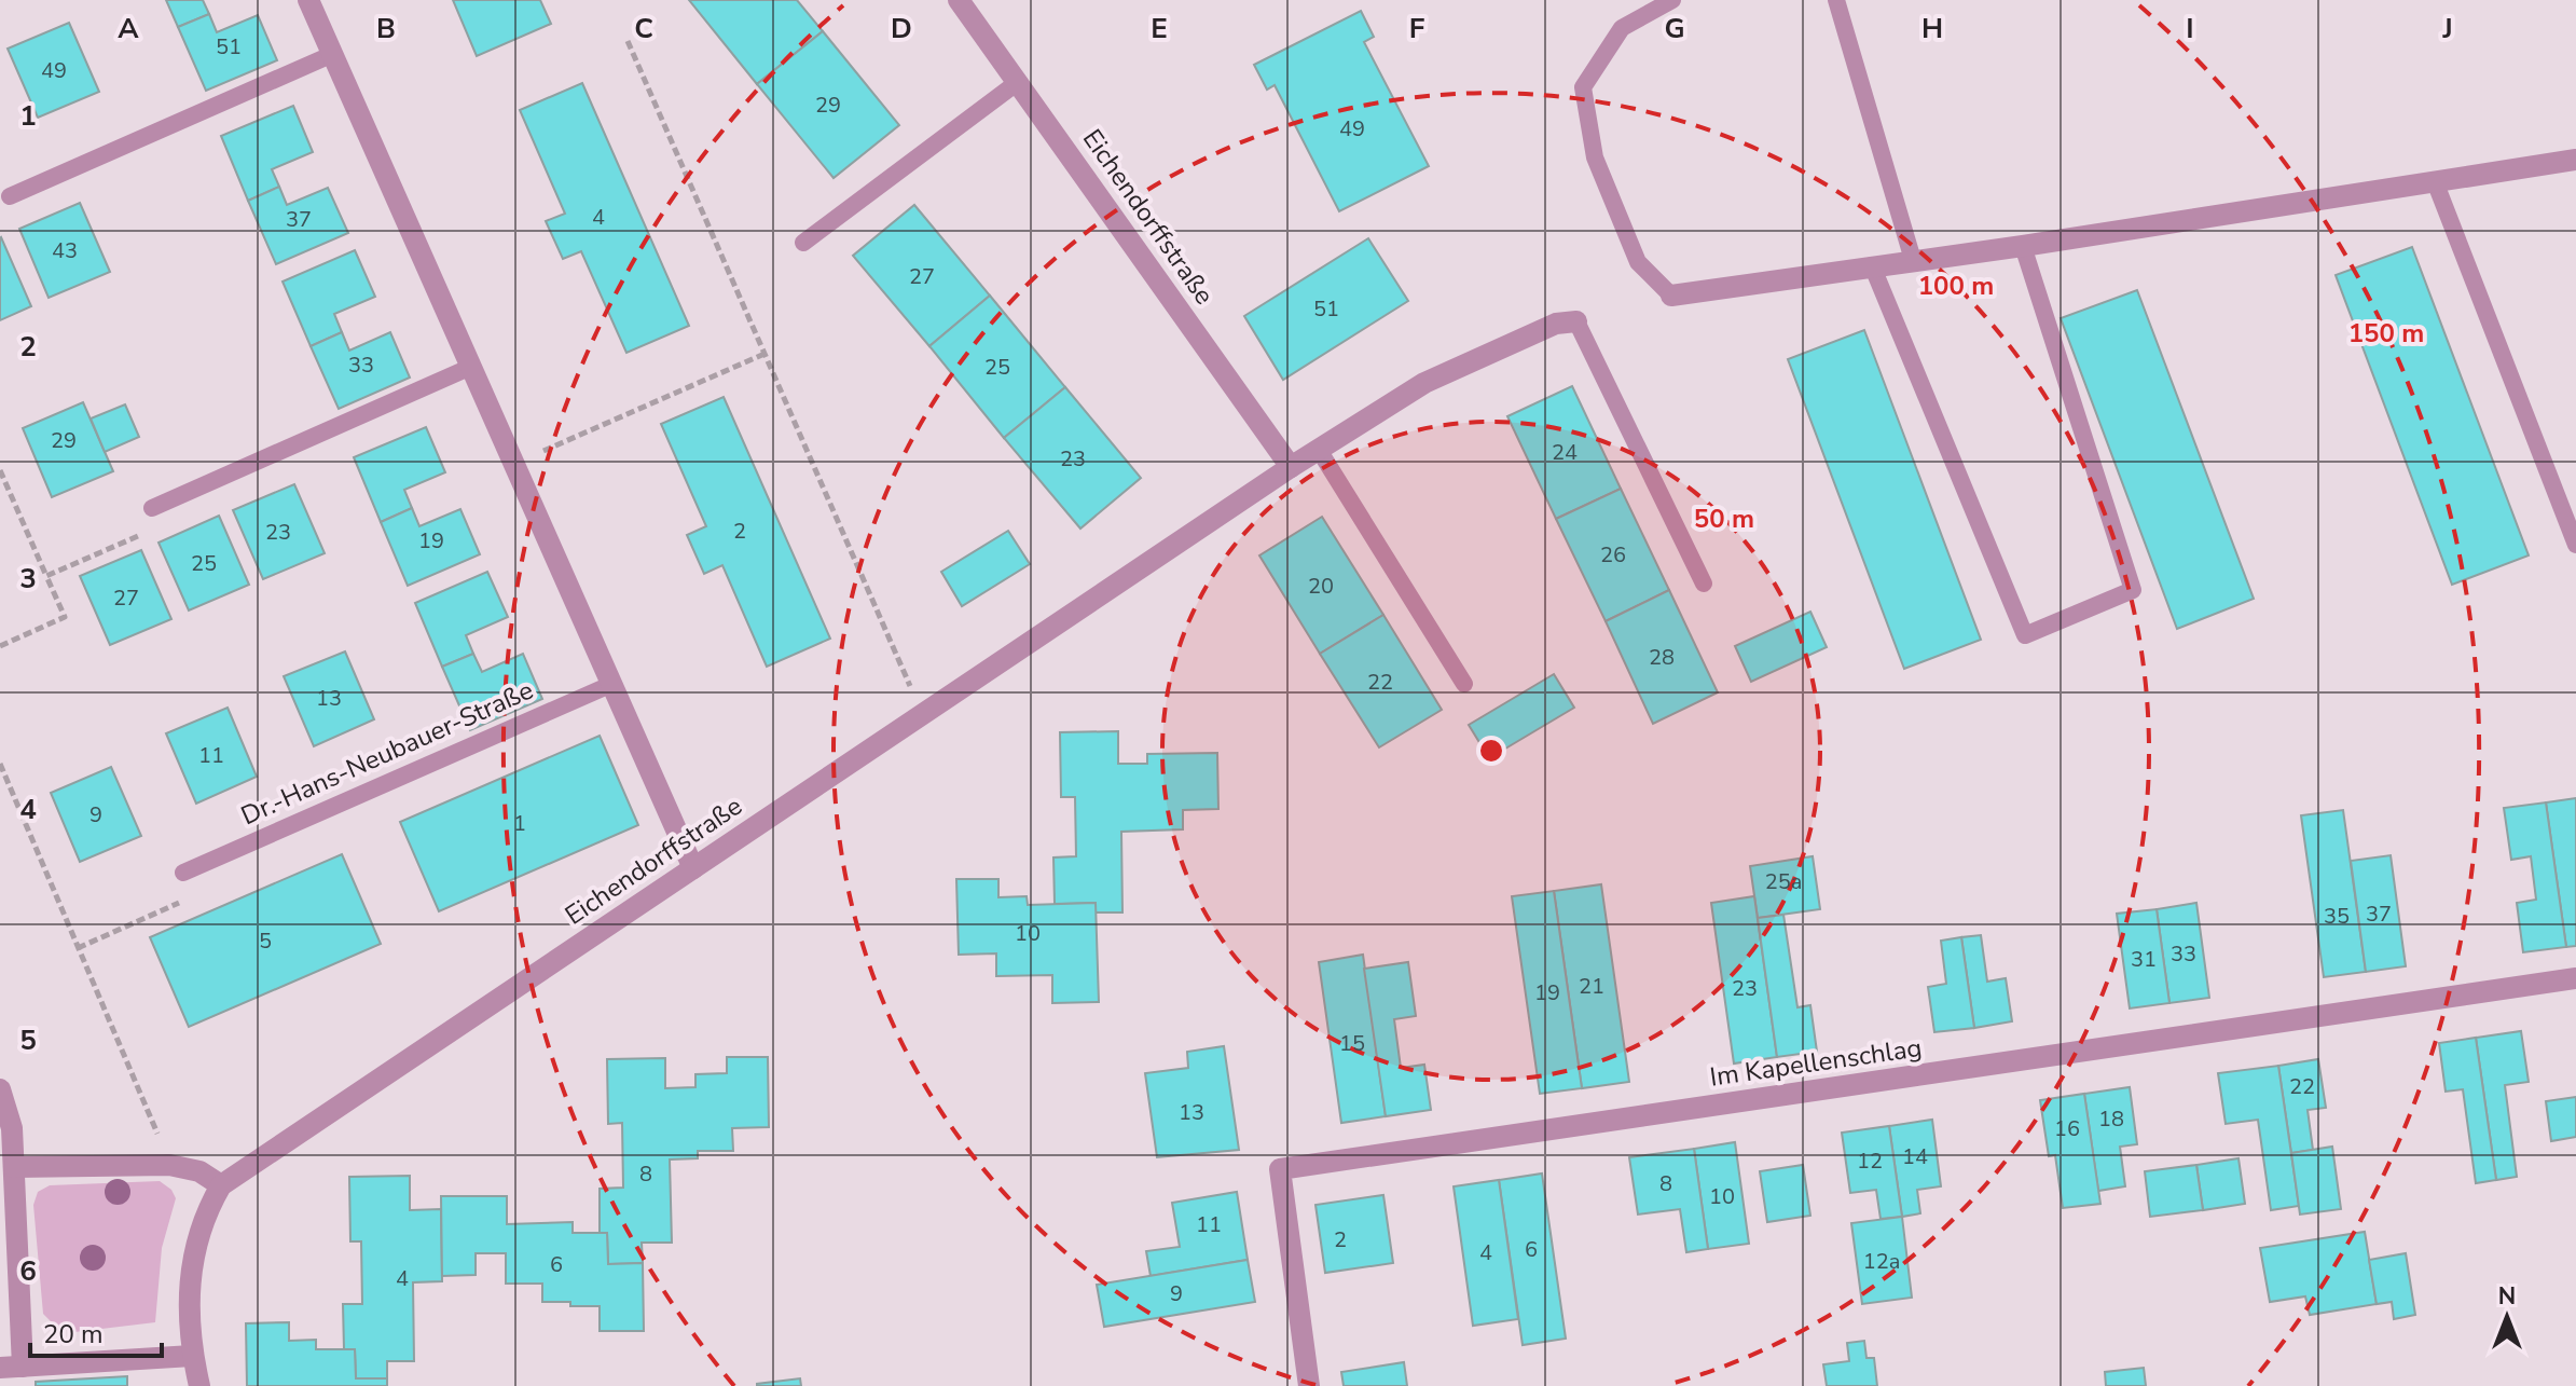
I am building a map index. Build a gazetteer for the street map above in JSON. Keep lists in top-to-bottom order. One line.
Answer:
{"streets":{"street":["Eichendorffstraße","Im Kapellenschlag"],"lane":["Dr.-Hans-Neubauer-Straße"]},"house_numbers":["51","49","29","49","4","37","43","27","51","33","25","29","24","23","2","23","19","26","25","20","27","28","22","13","11","9","1","25a","37","35","10","5","33","31","21","23","19","15","22","13","18","16","14","12","8","8","10","11","2","6","4","12a","6","4","9"],"scale_bar":"20 m","north":"top","grid":{"columns":["A","B","C","D","E","F","G","H","I","J"],"rows":["1","2","3","4","5","6"]},"rings":["100 m","150 m","50 m"]}
